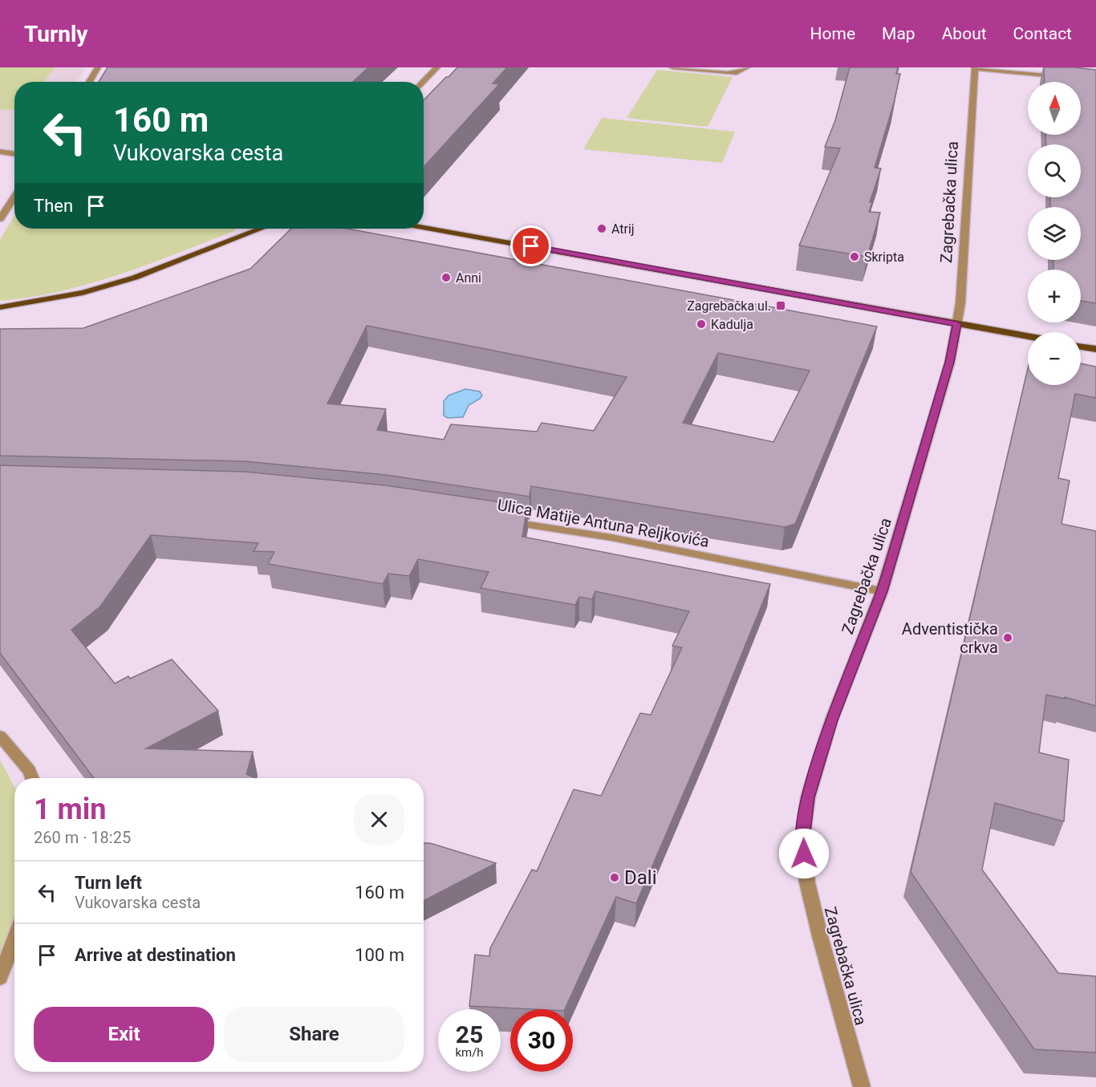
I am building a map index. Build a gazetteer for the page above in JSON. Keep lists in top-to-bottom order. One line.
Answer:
{"streets":{"street":["Zagrebačka ulica","Ulica Matije Antuna Reljkovića"]},"crossings":[["Zagrebačka ulica","Ulica Matije Antuna Reljkovića"]],"places":{"other":["Atrij","Skripta","Anni","Kadulja","Adventistička crkva","Dali"],"transit":["Zagrebačka ul."]},"north":"top","page":{"header":"Turnly","nav":["Home","Map","About","Contact"],"map_buttons":["+","−"],"turn":["160 m","Vukovarska cesta"],"then":"Then","heading":["1 min","260 m · 18:25"],"list":[{"name":"Turn left","note":"Vukovarska cesta","value":"160 m"},{"name":"Arrive at destination","value":"100 m"}],"buttons":["Exit","Share"],"speed":"25 km/h","limit":"30"}}
